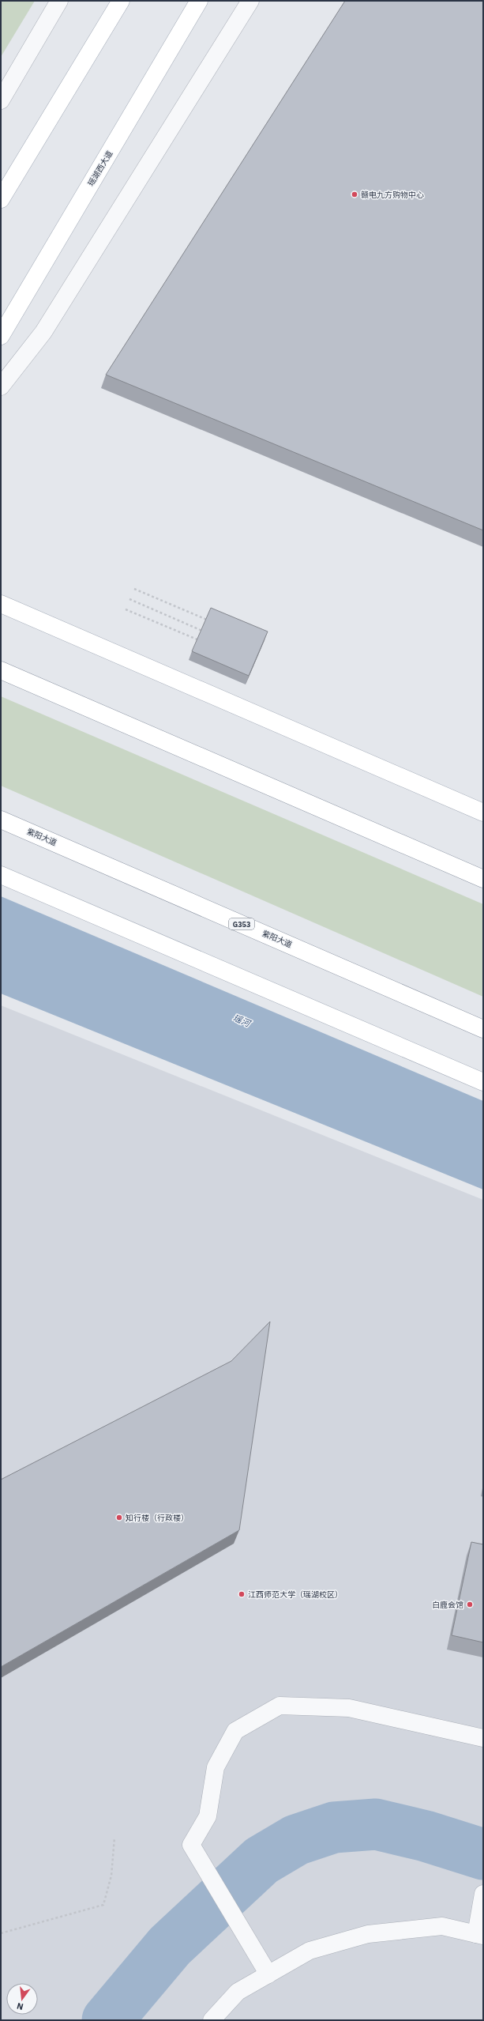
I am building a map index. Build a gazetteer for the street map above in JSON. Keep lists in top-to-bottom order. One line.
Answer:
{"streets":{"main road":["瑶湖西大道","紫阳大道","G353"]},"water":["瑶河"],"places":["赣电九方购物中心","知行楼（行政楼）","江西师范大学（瑶湖校区）","白鹿会馆"],"north":"bottom"}
